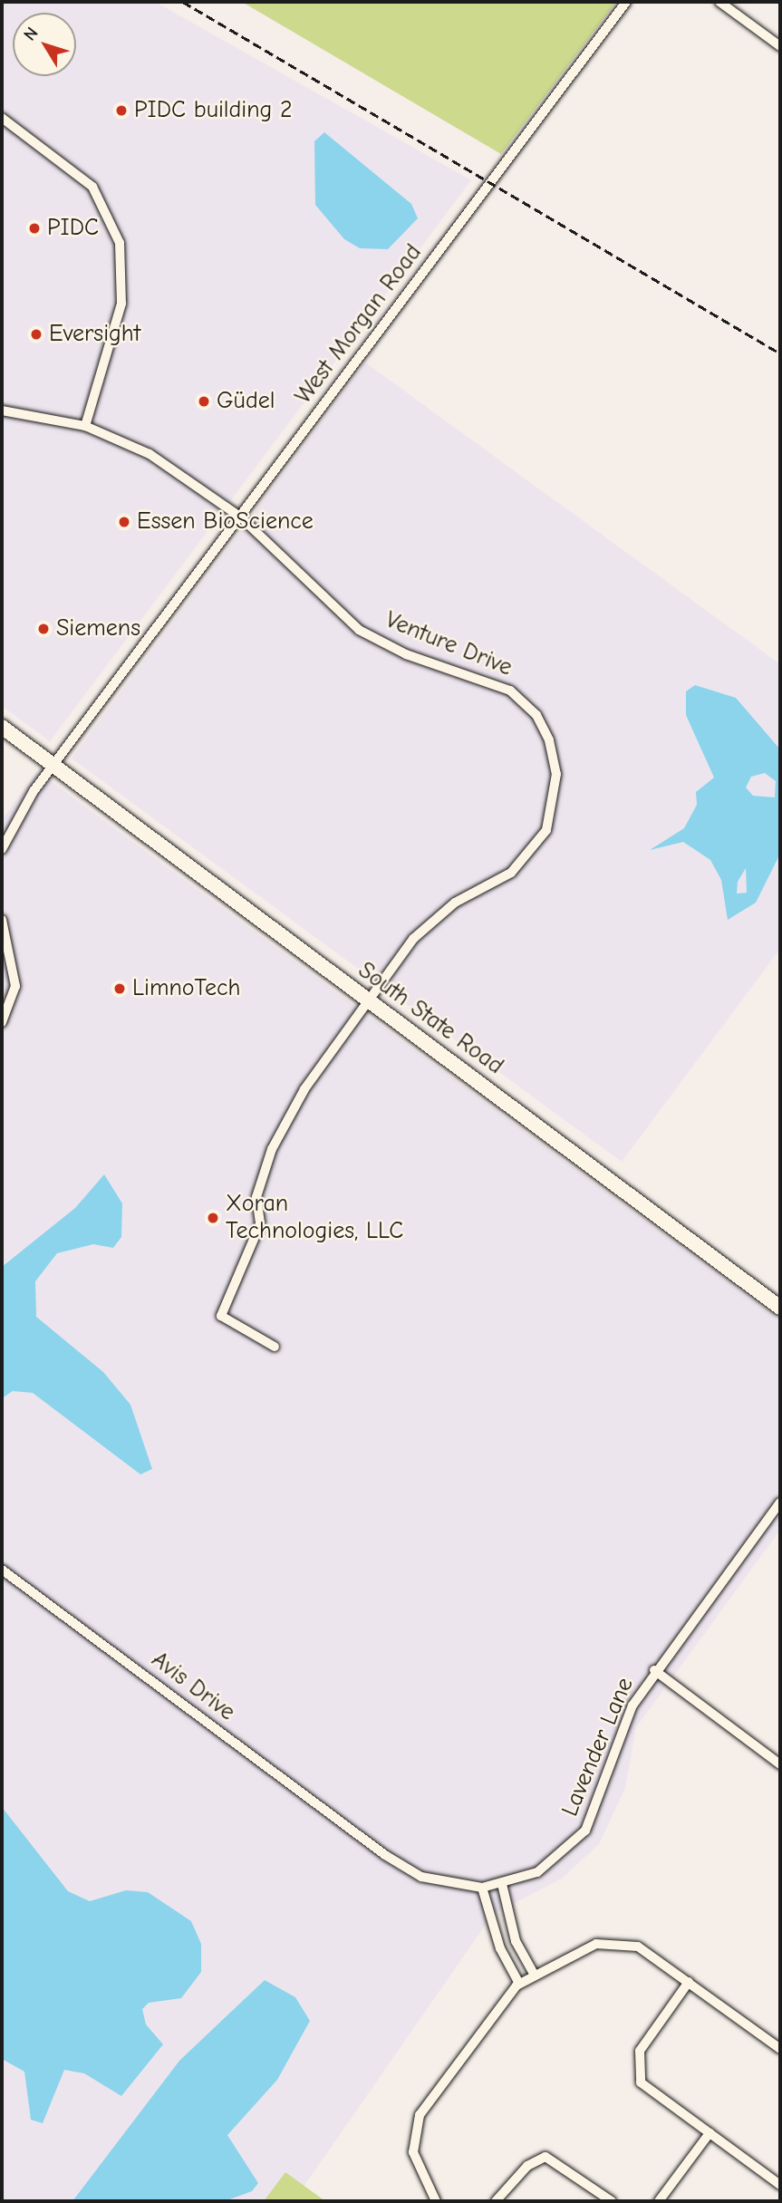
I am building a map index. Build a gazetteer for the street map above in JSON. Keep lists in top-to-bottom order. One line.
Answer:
{"streets":{"main road":["South State Road"],"street":["West Morgan Road","Venture Drive","Avis Drive","Lavender Lane"]},"crossings":[["West Morgan Road","Venture Drive"],["West Morgan Road","South State Road"],["Venture Drive","South State Road"],["Avis Drive","Lavender Lane"]],"places":["PIDC building 2","PIDC","Eversight","Güdel","Essen BioScience","Siemens","LimnoTech","Xoran Technologies, LLC"],"north":"top left"}
